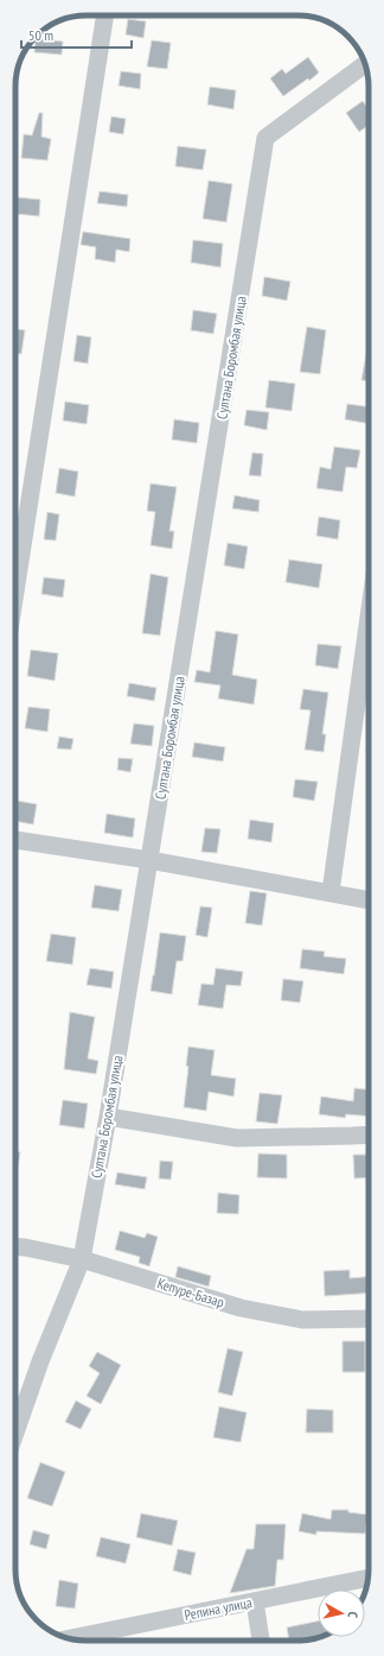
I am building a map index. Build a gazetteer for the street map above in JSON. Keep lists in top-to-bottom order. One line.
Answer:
{"streets":{"street":["Султана Боромбая улица","Кепуре-Базар","Репина улица"]},"crossings":[["Султана Боромбая улица","Кепуре-Базар"]],"scale_bar":"50 m","north":"right"}
